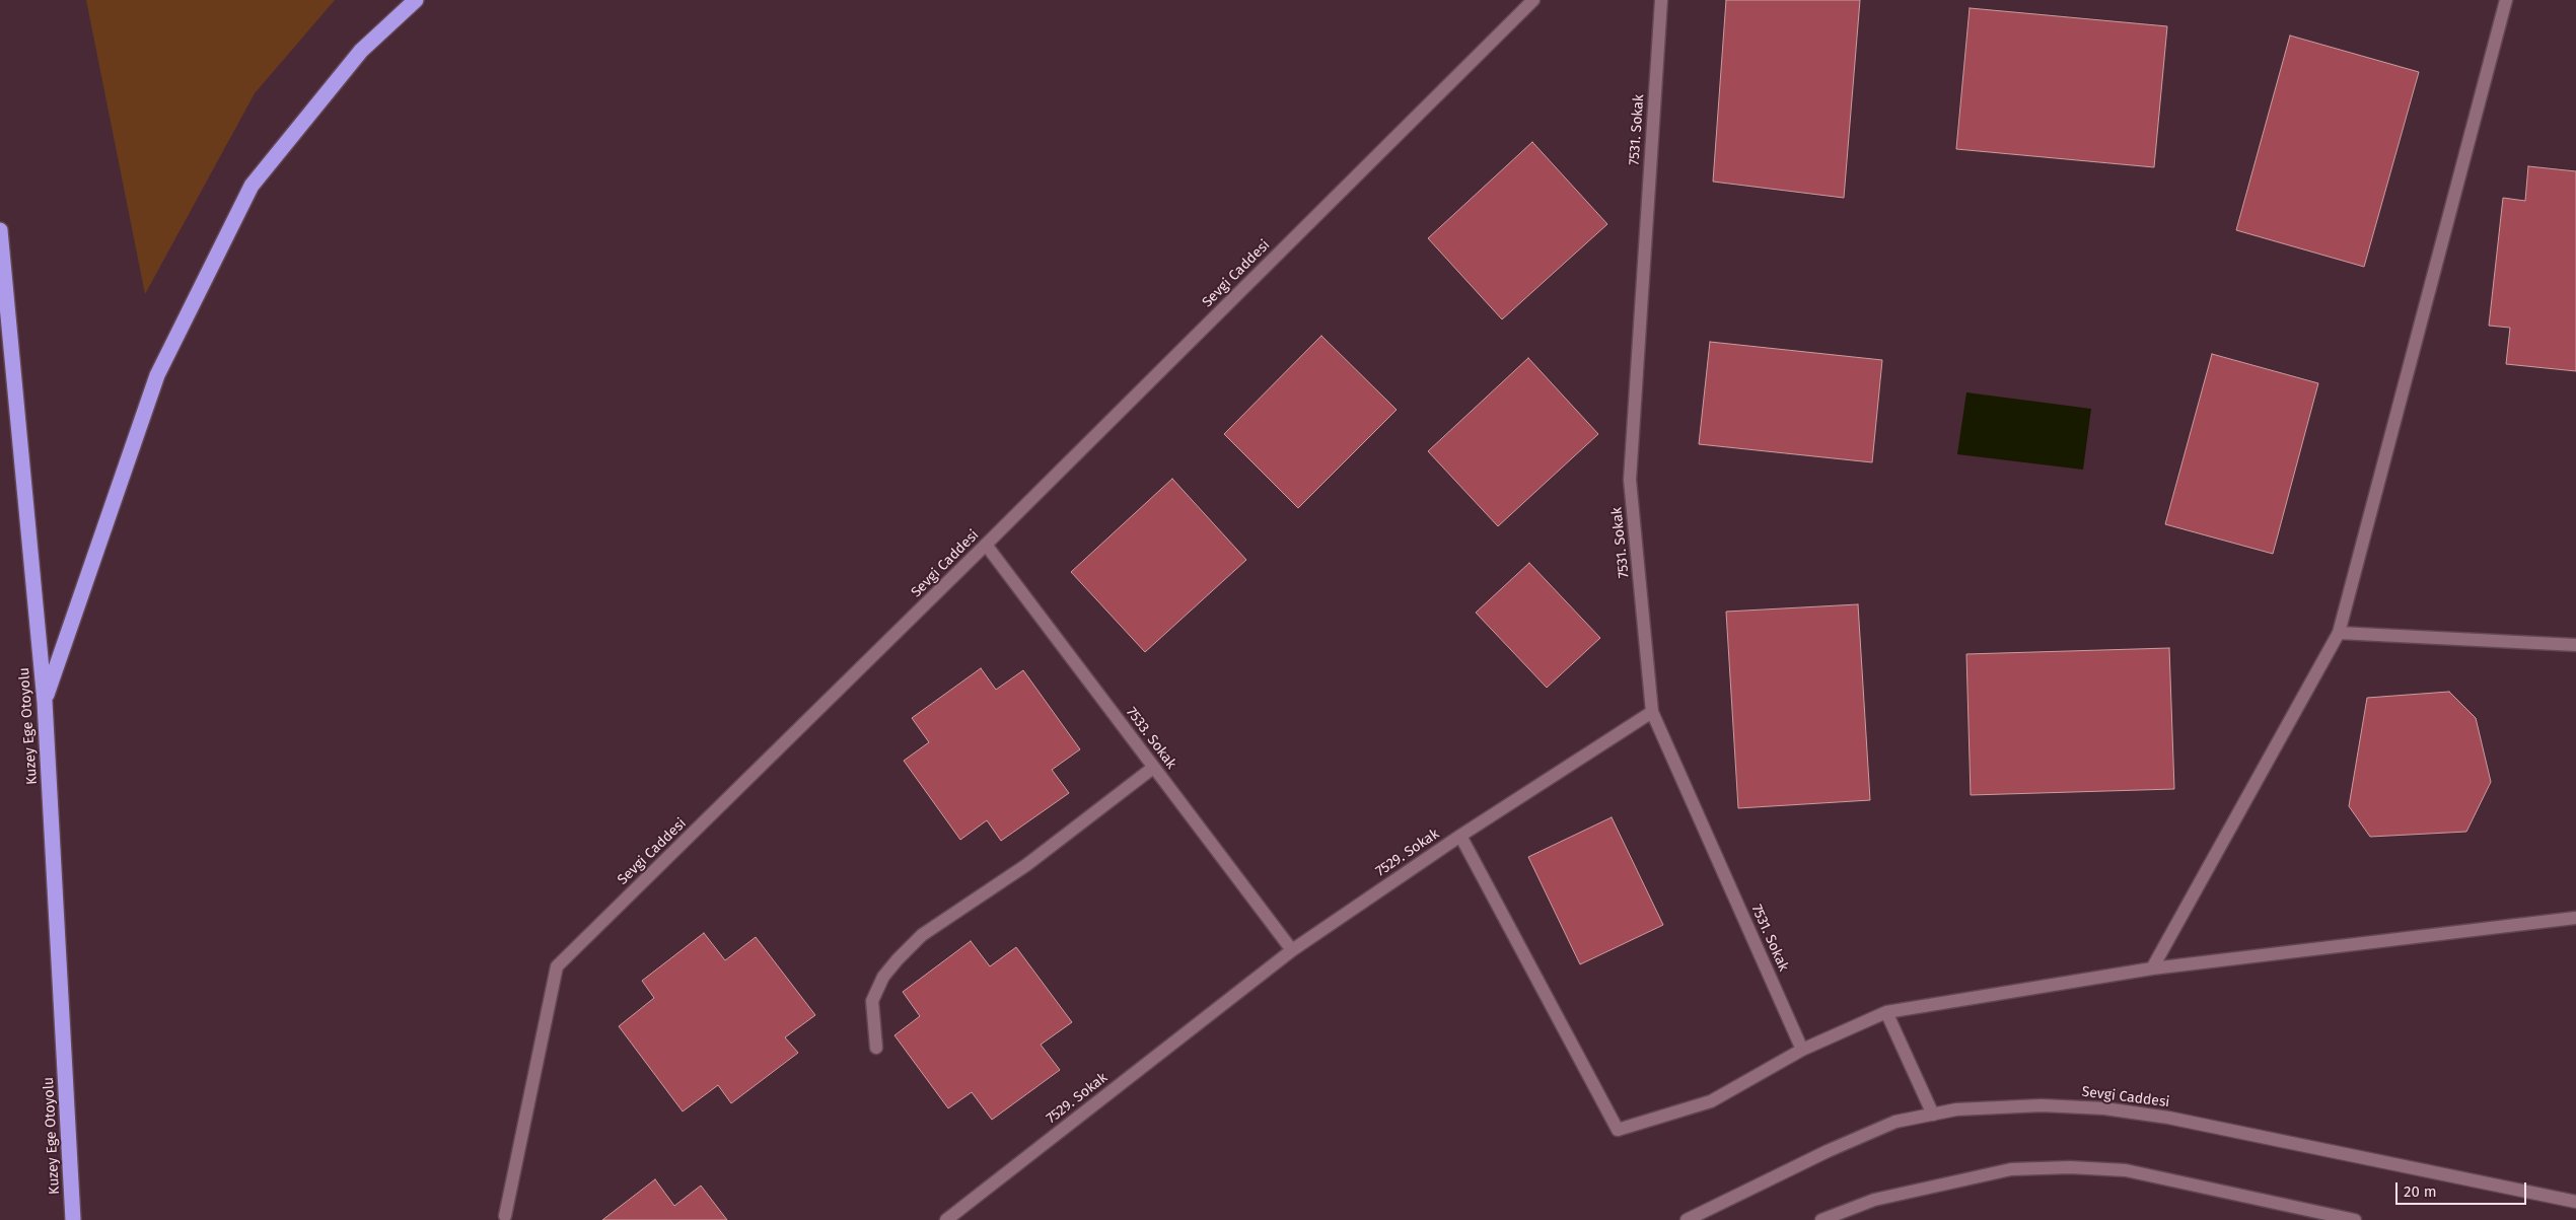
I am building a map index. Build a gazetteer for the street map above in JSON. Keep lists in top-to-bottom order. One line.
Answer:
{"streets":{"highway":["Kuzey Ege Otoyolu"],"street":["7531. Sokak","Sevgi Caddesi","7533. Sokak","7529. Sokak"]},"crossings":[["7531. Sokak","7529. Sokak"],["Sevgi Caddesi","7533. Sokak"],["7533. Sokak","7529. Sokak"]],"scale_bar":"20 m"}
